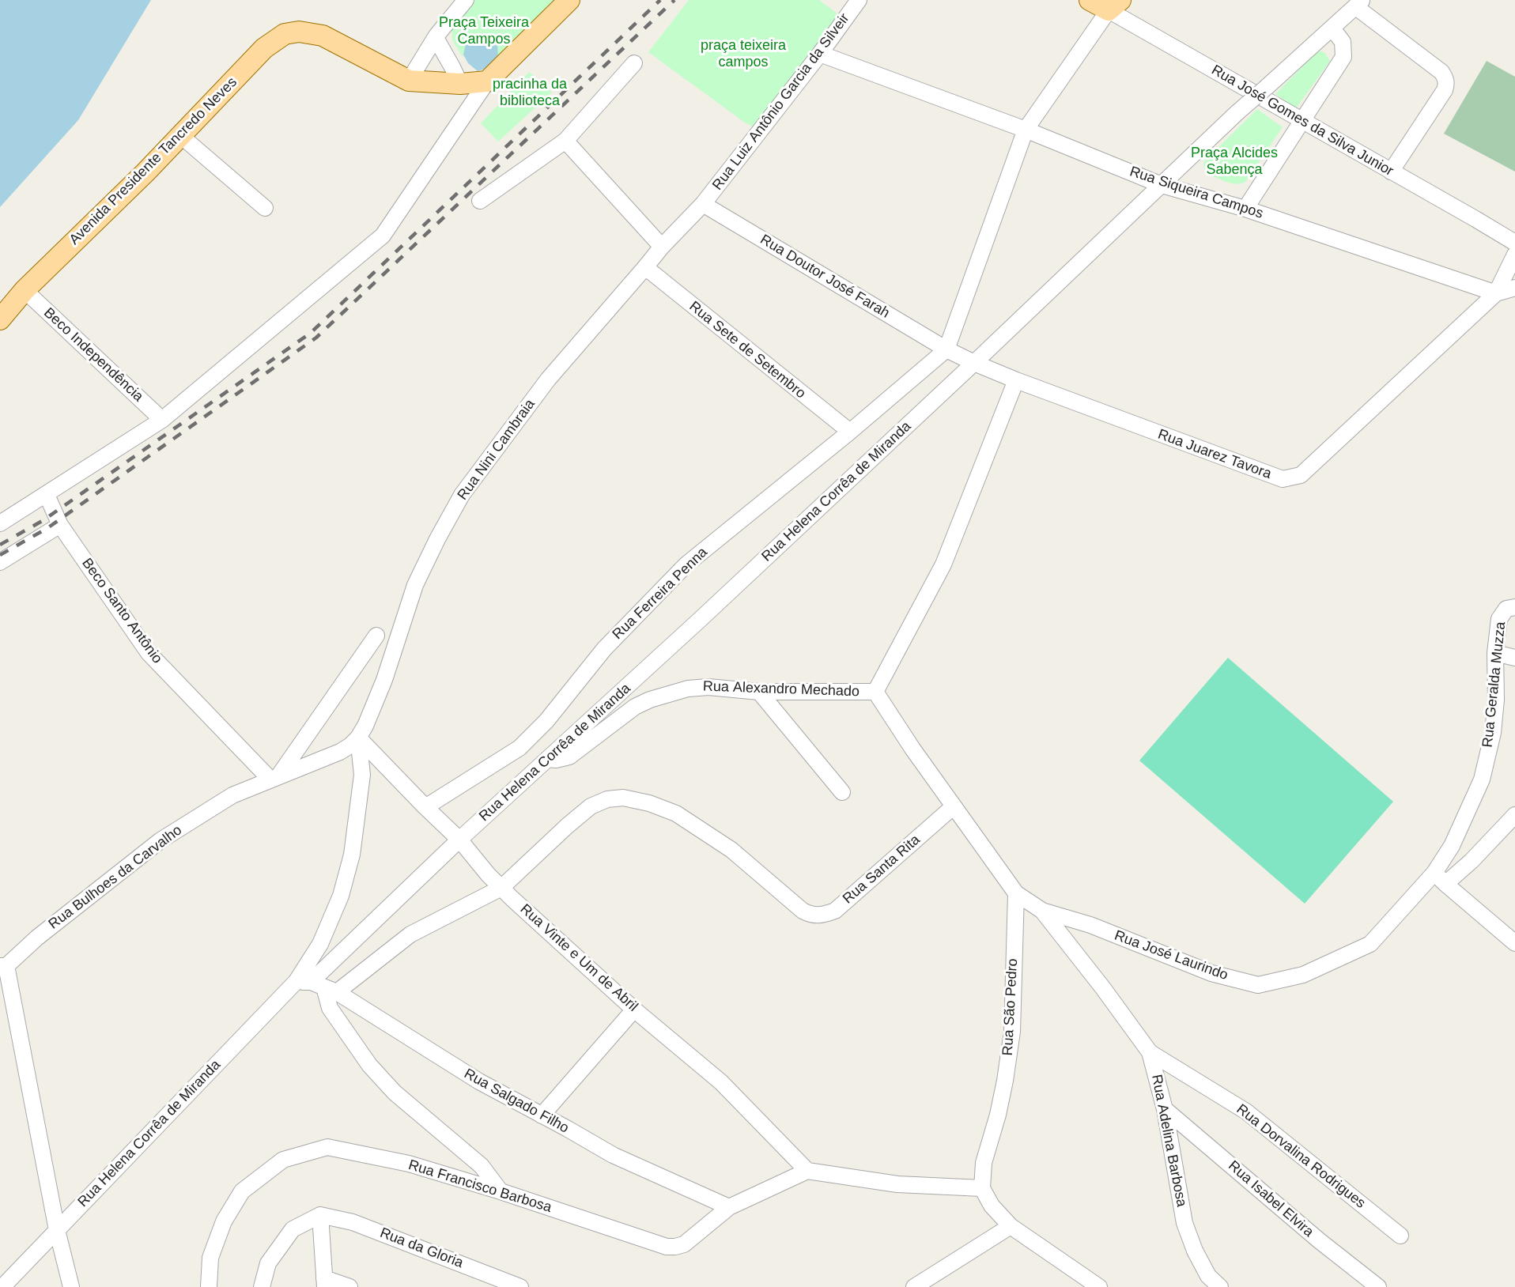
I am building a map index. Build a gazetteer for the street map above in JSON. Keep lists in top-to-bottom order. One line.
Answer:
{"streets":{"main road":["Rua José Gomes da Silva Junior","Avenida Presidente Tancredo Neves"],"street":["Rua Luiz Antônio Garcia da Silveir","Rua Siqueira Campos","Rua Doutor José Farah","Rua Sete de Setembro","Beco Independência","Rua Nini Cambraia","Rua Juarez Tavora","Rua Helena Corrêa de Miranda","Rua Ferreira Penna","Beco Santo Antônio","Rua Geralda Muzza","Rua Alexandro Mechado","Rua Santa Rita","Rua Bulhoes da Carvalho","Rua José Laurindo","Rua Vinte e Um de Abril","Rua São Pedro","Rua Salgado Filho","Rua Adelina Barbosa","Rua Dorvalina Rodrigues","Rua Francisco Barbosa","Rua Isabel Elvira","Rua da Gloria"]},"crossings":[["Rua Luiz Antônio Garcia da Silveir","Rua Siqueira Campos"],["Rua Luiz Antônio Garcia da Silveir","Rua Doutor José Farah"],["Rua Luiz Antônio Garcia da Silveir","Rua Nini Cambraia"],["Avenida Presidente Tancredo Neves","Beco Independência"],["Rua Siqueira Campos","Rua Juarez Tavora"],["Rua Siqueira Campos","Rua Helena Corrêa de Miranda"],["Rua Doutor José Farah","Rua Nini Cambraia"],["Rua Doutor José Farah","Rua Juarez Tavora"],["Rua Doutor José Farah","Rua Ferreira Penna"],["Rua Sete de Setembro","Rua Nini Cambraia"],["Rua Sete de Setembro","Rua Ferreira Penna"],["Rua Nini Cambraia","Rua Bulhoes da Carvalho"],["Rua Nini Cambraia","Rua Vinte e Um de Abril"],["Rua Juarez Tavora","Rua Helena Corrêa de Miranda"],["Rua Juarez Tavora","Rua Ferreira Penna"],["Rua Helena Corrêa de Miranda","Rua Alexandro Mechado"],["Rua Helena Corrêa de Miranda","Rua Bulhoes da Carvalho"],["Rua Helena Corrêa de Miranda","Rua Vinte e Um de Abril"],["Rua Helena Corrêa de Miranda","Rua Salgado Filho"],["Rua Ferreira Penna","Rua Vinte e Um de Abril"],["Beco Santo Antônio","Rua Bulhoes da Carvalho"],["Rua Geralda Muzza","Rua José Laurindo"],["Rua Santa Rita","Rua Vinte e Um de Abril"],["Rua Bulhoes da Carvalho","Rua Vinte e Um de Abril"],["Rua José Laurindo","Rua Adelina Barbosa"],["Rua Vinte e Um de Abril","Rua Francisco Barbosa"],["Rua São Pedro","Rua Adelina Barbosa"],["Rua Salgado Filho","Rua Francisco Barbosa"],["Rua Adelina Barbosa","Rua Dorvalina Rodrigues"],["Rua Adelina Barbosa","Rua Isabel Elvira"]],"parks":["Praça Teixeira Campos","praça teixeira campos","pracinha da biblioteca","Praça Alcides Sabença"]}
